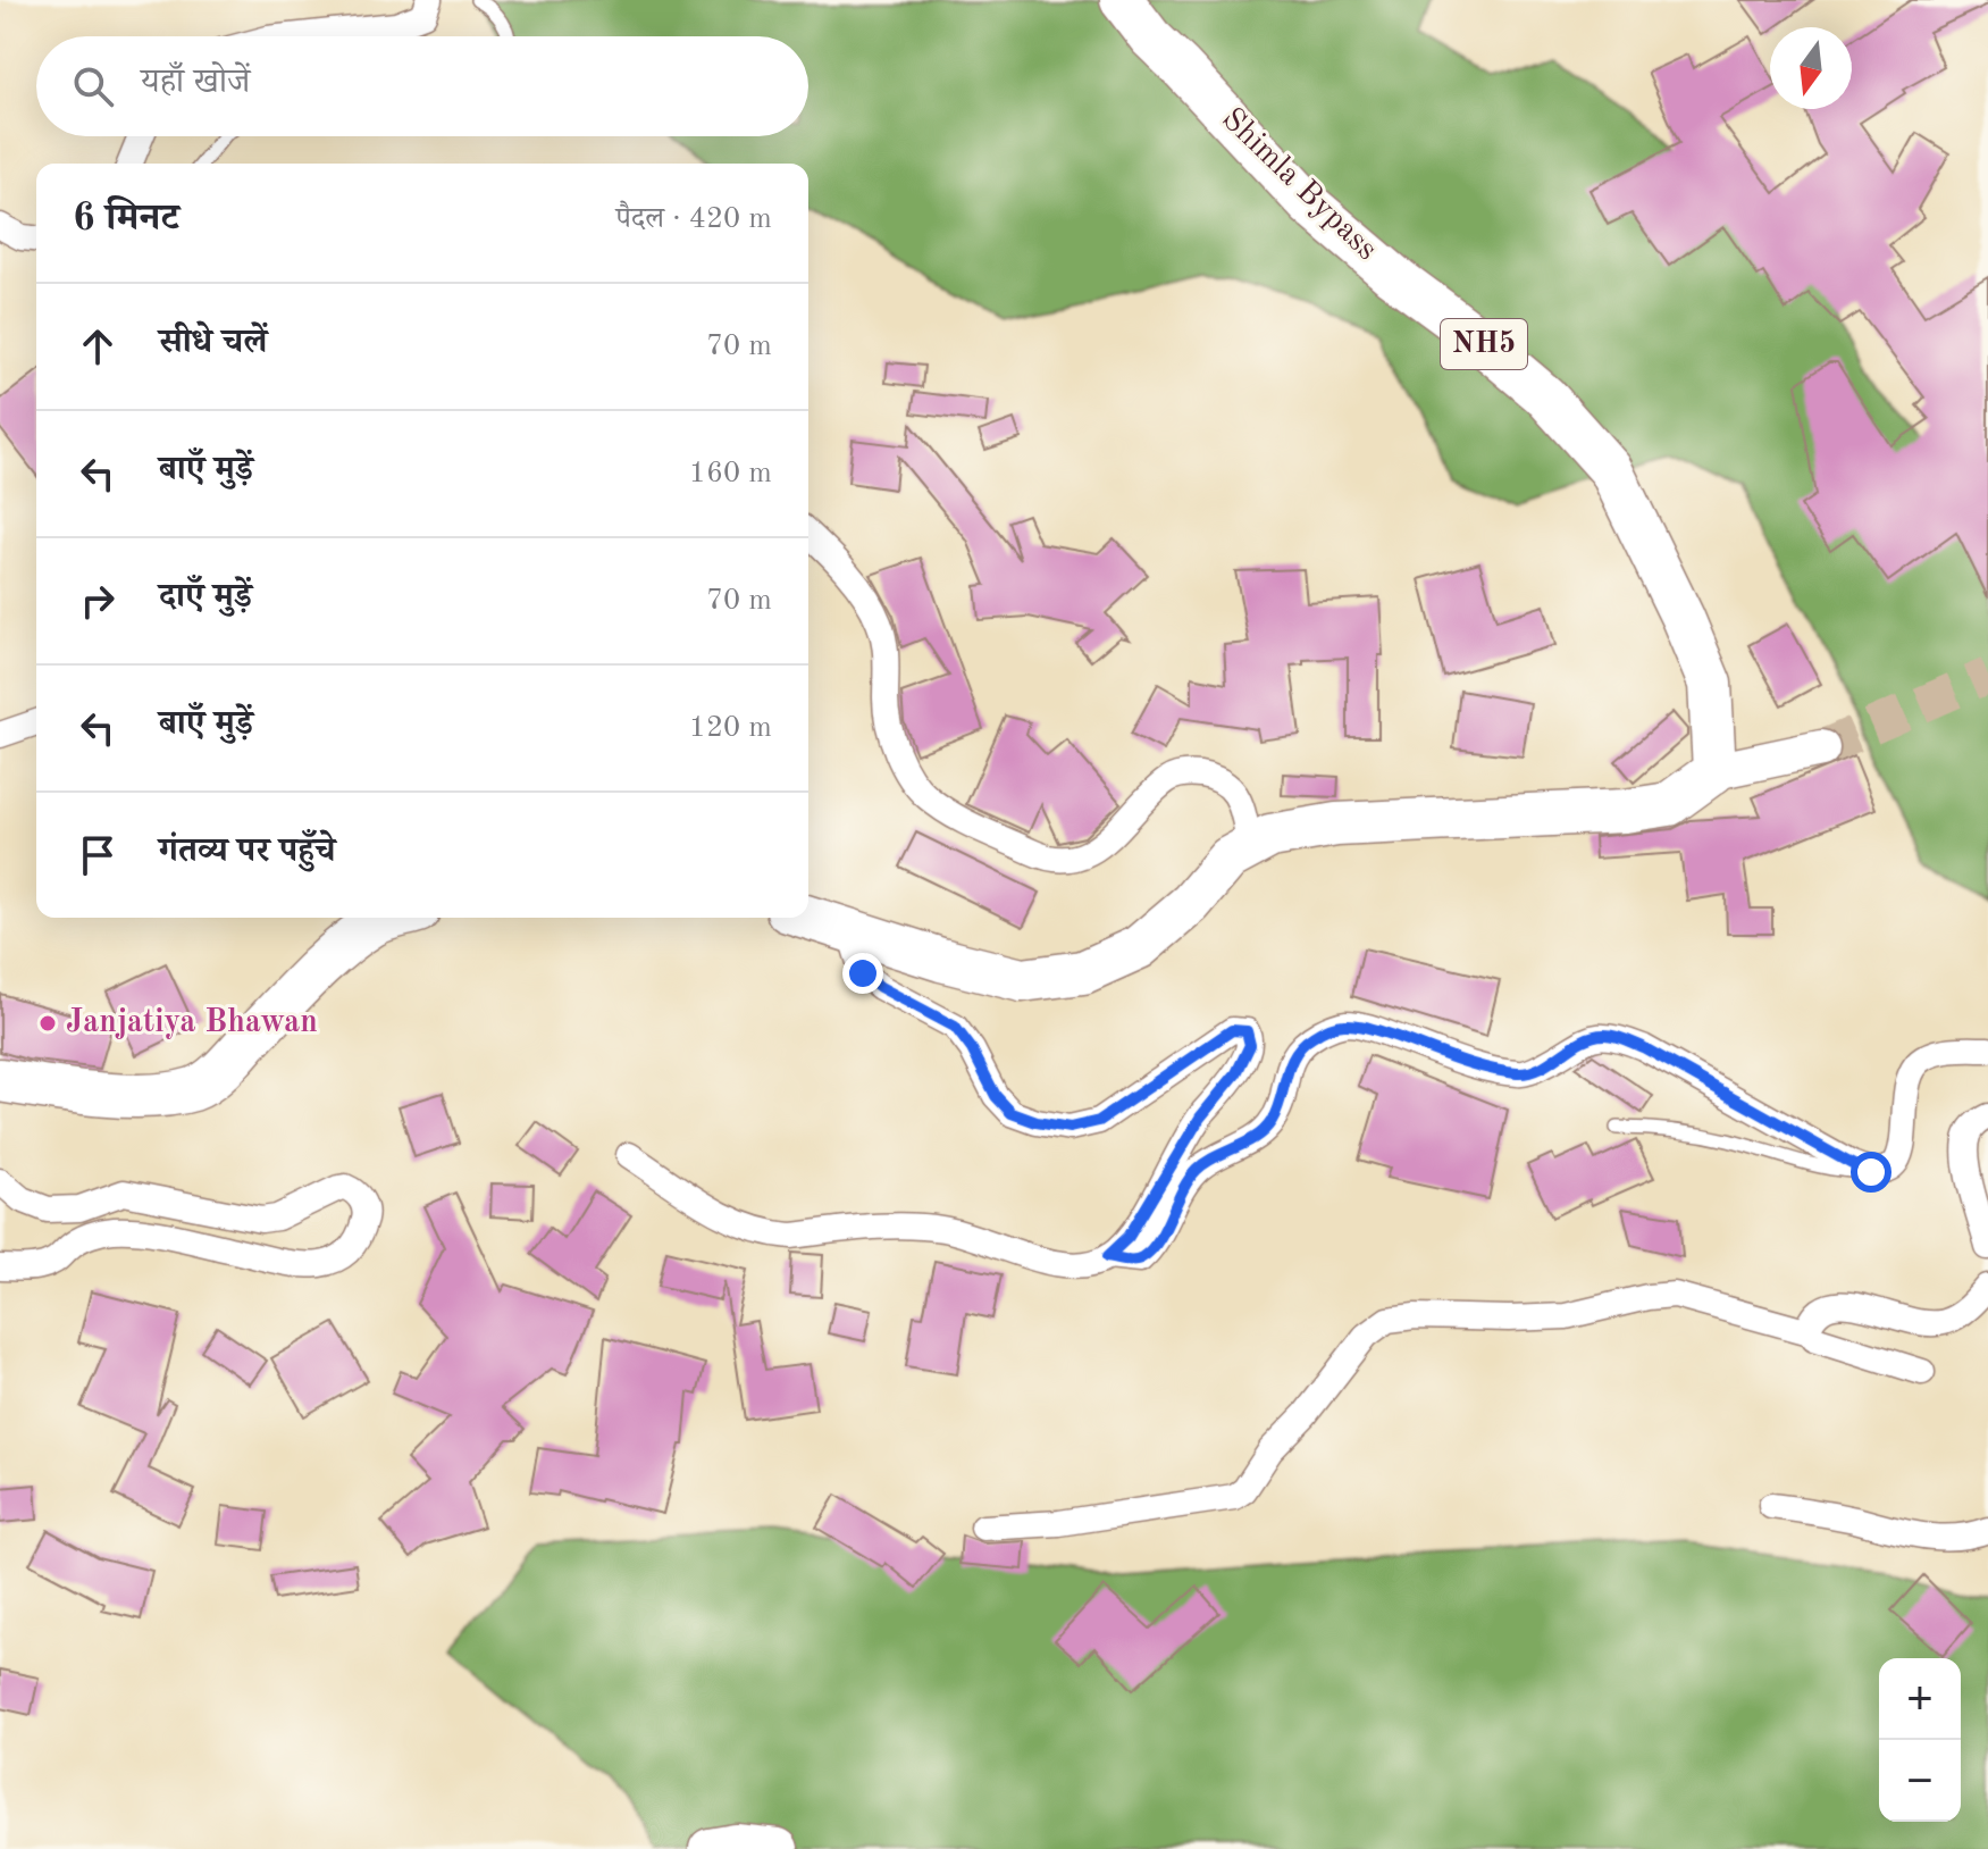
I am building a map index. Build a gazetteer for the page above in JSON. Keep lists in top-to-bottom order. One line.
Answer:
{"streets":{"highway":["Shimla Bypass","NH5"]},"places":["Janjatiya Bhawan"],"north":"bottom","page":{"search":"यहाँ खोजें","heading":["6 मिनट","पैदल · 420 m"],"list":[["सीधे चलें","70 m"],["बाएँ मुड़ें","160 m"],["दाएँ मुड़ें","70 m"],["बाएँ मुड़ें","120 m"],"गंतव्य पर पहुँचे"],"map_buttons":["+","−"]}}
